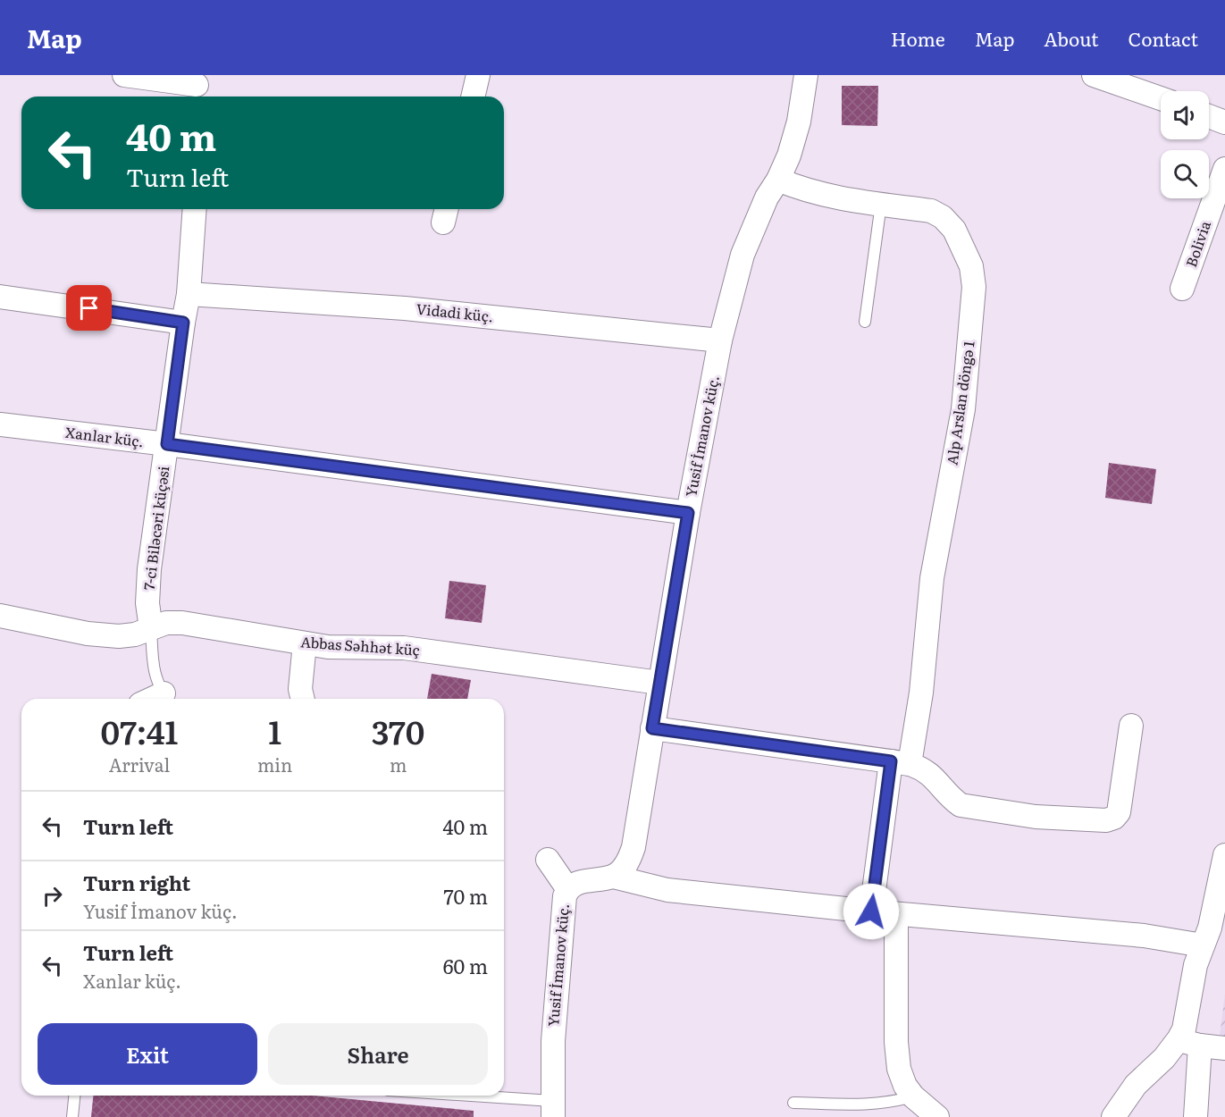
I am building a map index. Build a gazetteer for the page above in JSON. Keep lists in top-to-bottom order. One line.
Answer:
{"streets":{"street":["Bolivia","Vidadi küç.","Alp Arslan döngə 1","Yusif İmanov küç.","Xanlar küç.","7-ci Biləcəri küçəsi","Abbas Səhhət küç"]},"crossings":[["Vidadi küç.","Yusif İmanov küç."],["Vidadi küç.","7-ci Biləcəri küçəsi"],["Alp Arslan döngə 1","Yusif İmanov küç."],["Yusif İmanov küç.","Xanlar küç."],["Yusif İmanov küç.","Abbas Səhhət küç"],["Xanlar küç.","7-ci Biləcəri küçəsi"],["7-ci Biləcəri küçəsi","Abbas Səhhət küç"]],"page":{"header":"Map","nav":["Home","Map","About","Contact"],"turn":["40 m","Turn left"],"eta":["07:41","Arrival","1","min","370","m"],"list":[{"name":"Turn left","value":"40 m"},{"name":"Turn right","note":"Yusif İmanov küç.","value":"70 m"},{"name":"Turn left","note":"Xanlar küç.","value":"60 m"}],"buttons":["Exit","Share"]}}
